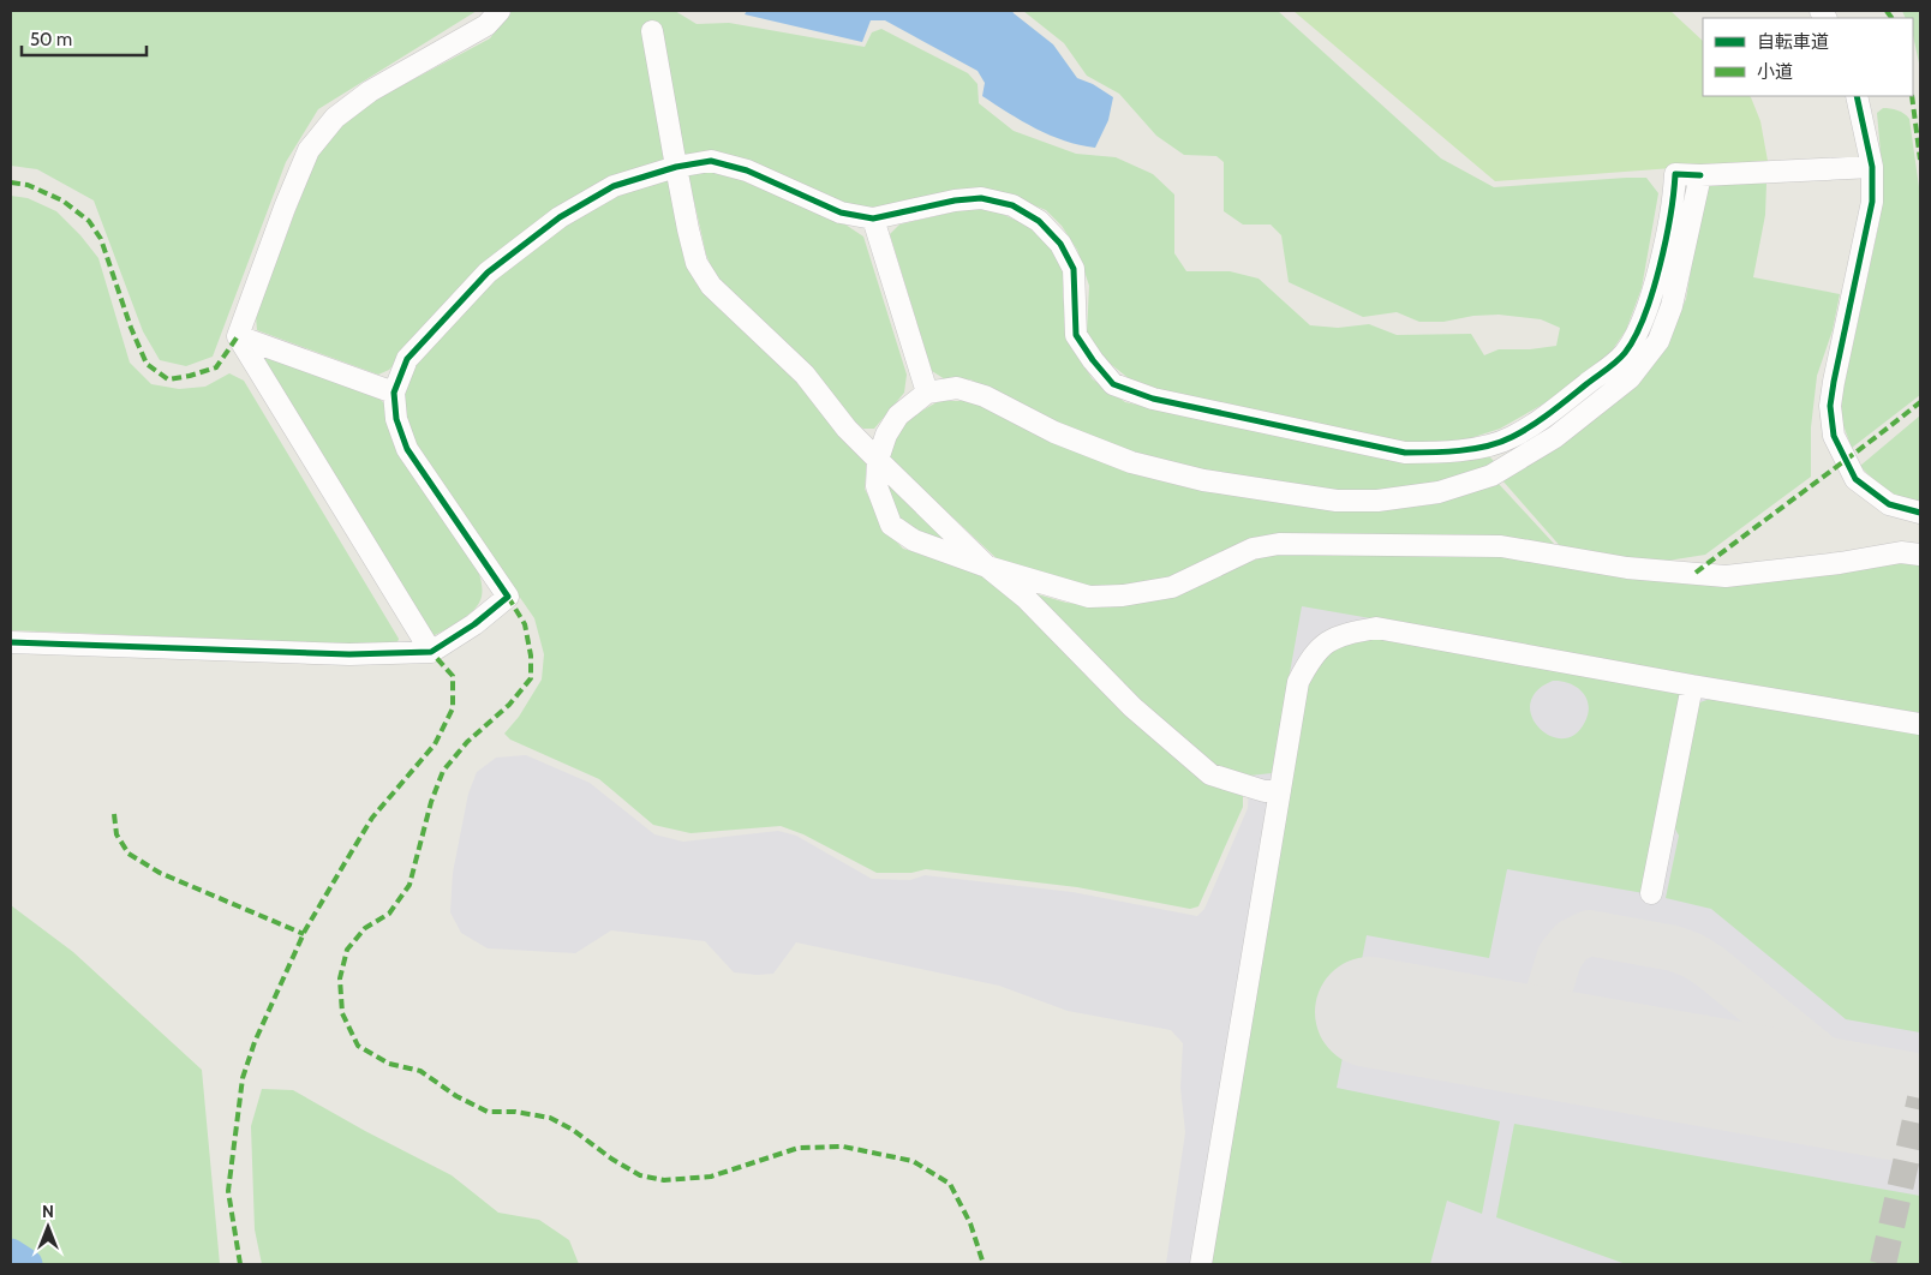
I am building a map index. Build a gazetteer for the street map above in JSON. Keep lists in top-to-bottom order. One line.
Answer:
{"legend":["自転車道","小道"],"scale_bar":"50 m","north":"top"}
